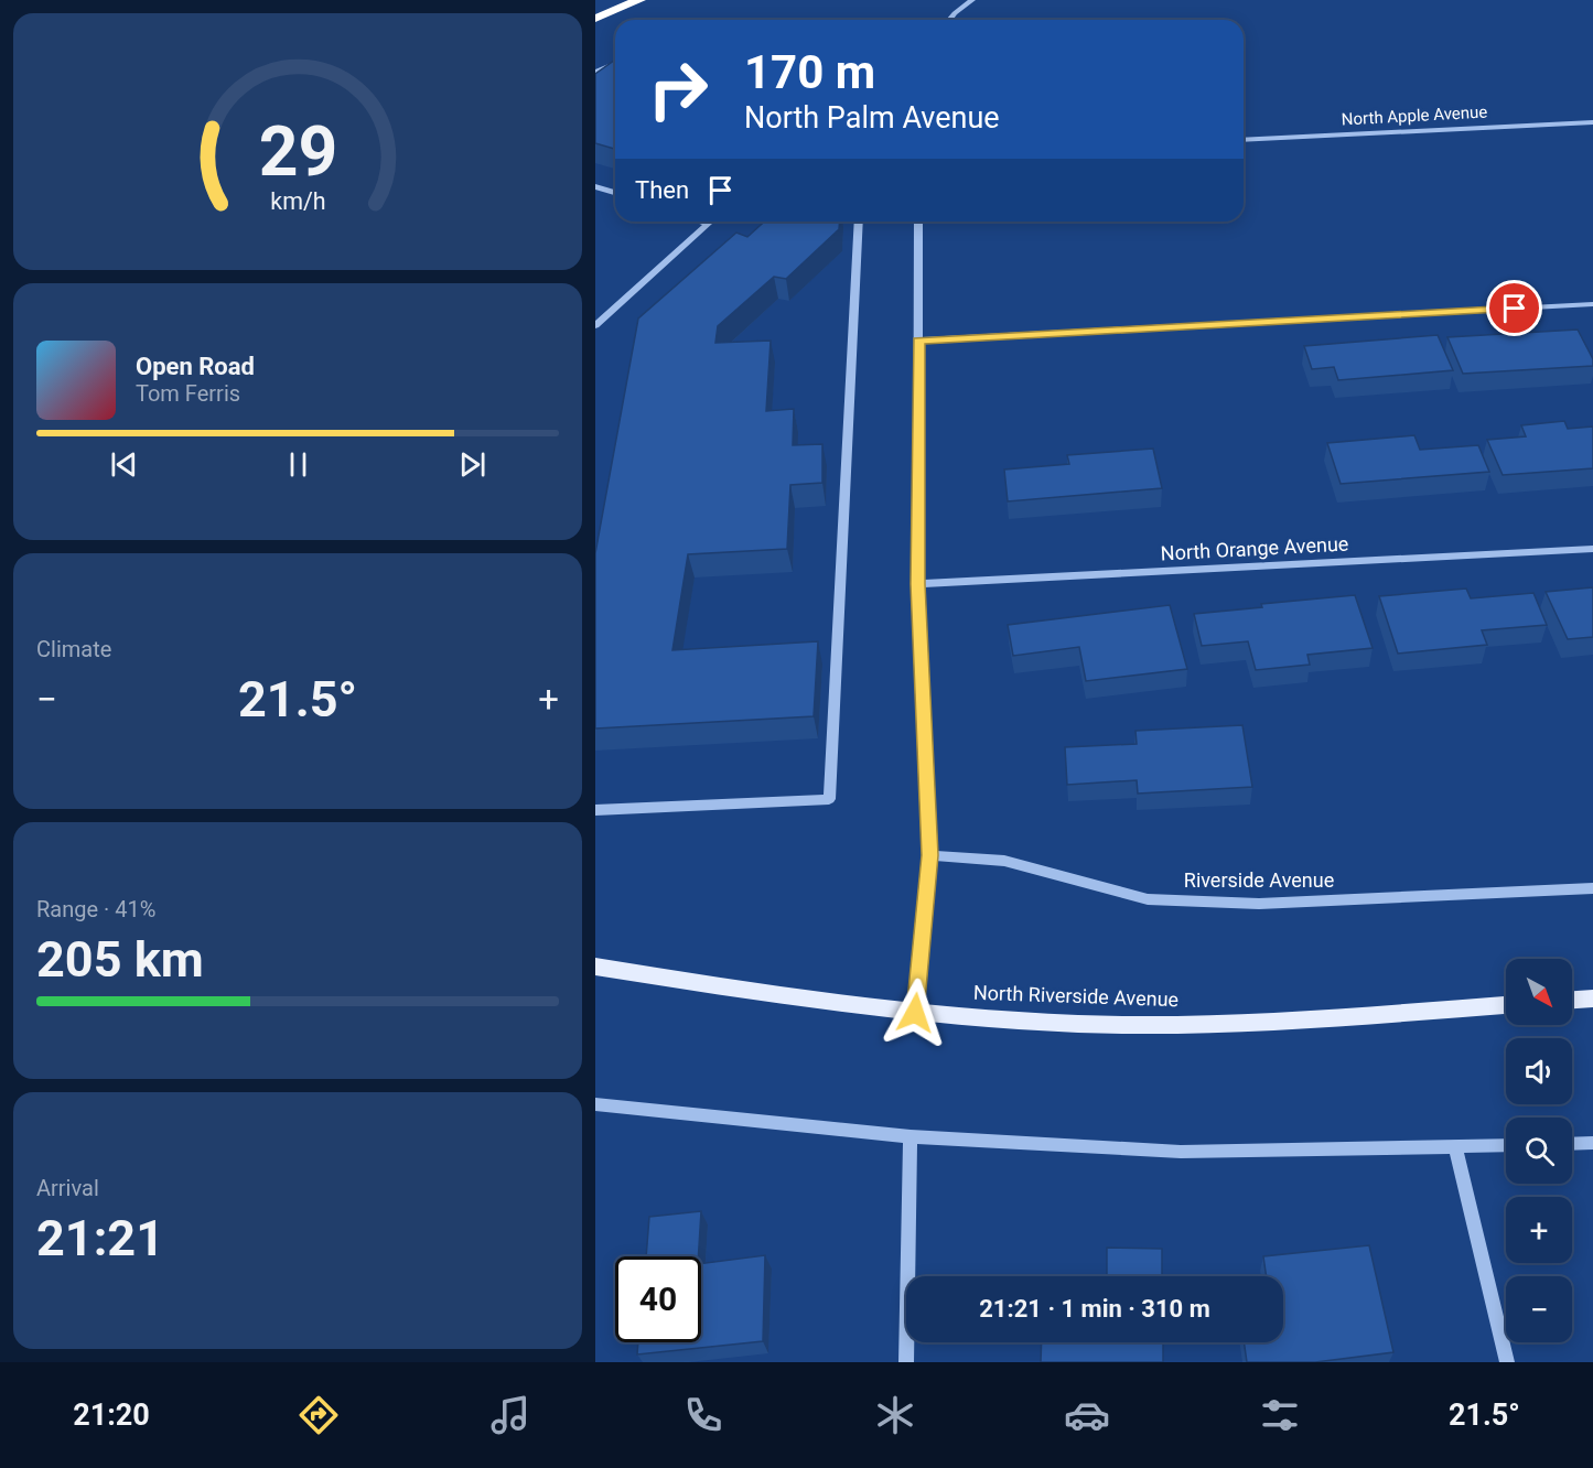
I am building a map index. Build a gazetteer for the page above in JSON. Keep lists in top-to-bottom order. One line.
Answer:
{"streets":{"main road":["North Riverside Avenue"],"street":["North Apple Avenue","North Orange Avenue","Riverside Avenue"]},"north":"bottom right","page":{"turn":["170 m","North Palm Avenue"],"then":"Then","song":["Open Road","Tom Ferris"],"tile":["Climate",["Range · 41%","205 km"],["Arrival","21:21"]],"heat":["−","21.5°","+"],"map_buttons":["+","−"],"limit":"40","trip":"21:21 · 1 min · 310 m","tabs":["21:20","21.5°"],"gauge":["29","km/h"]}}
